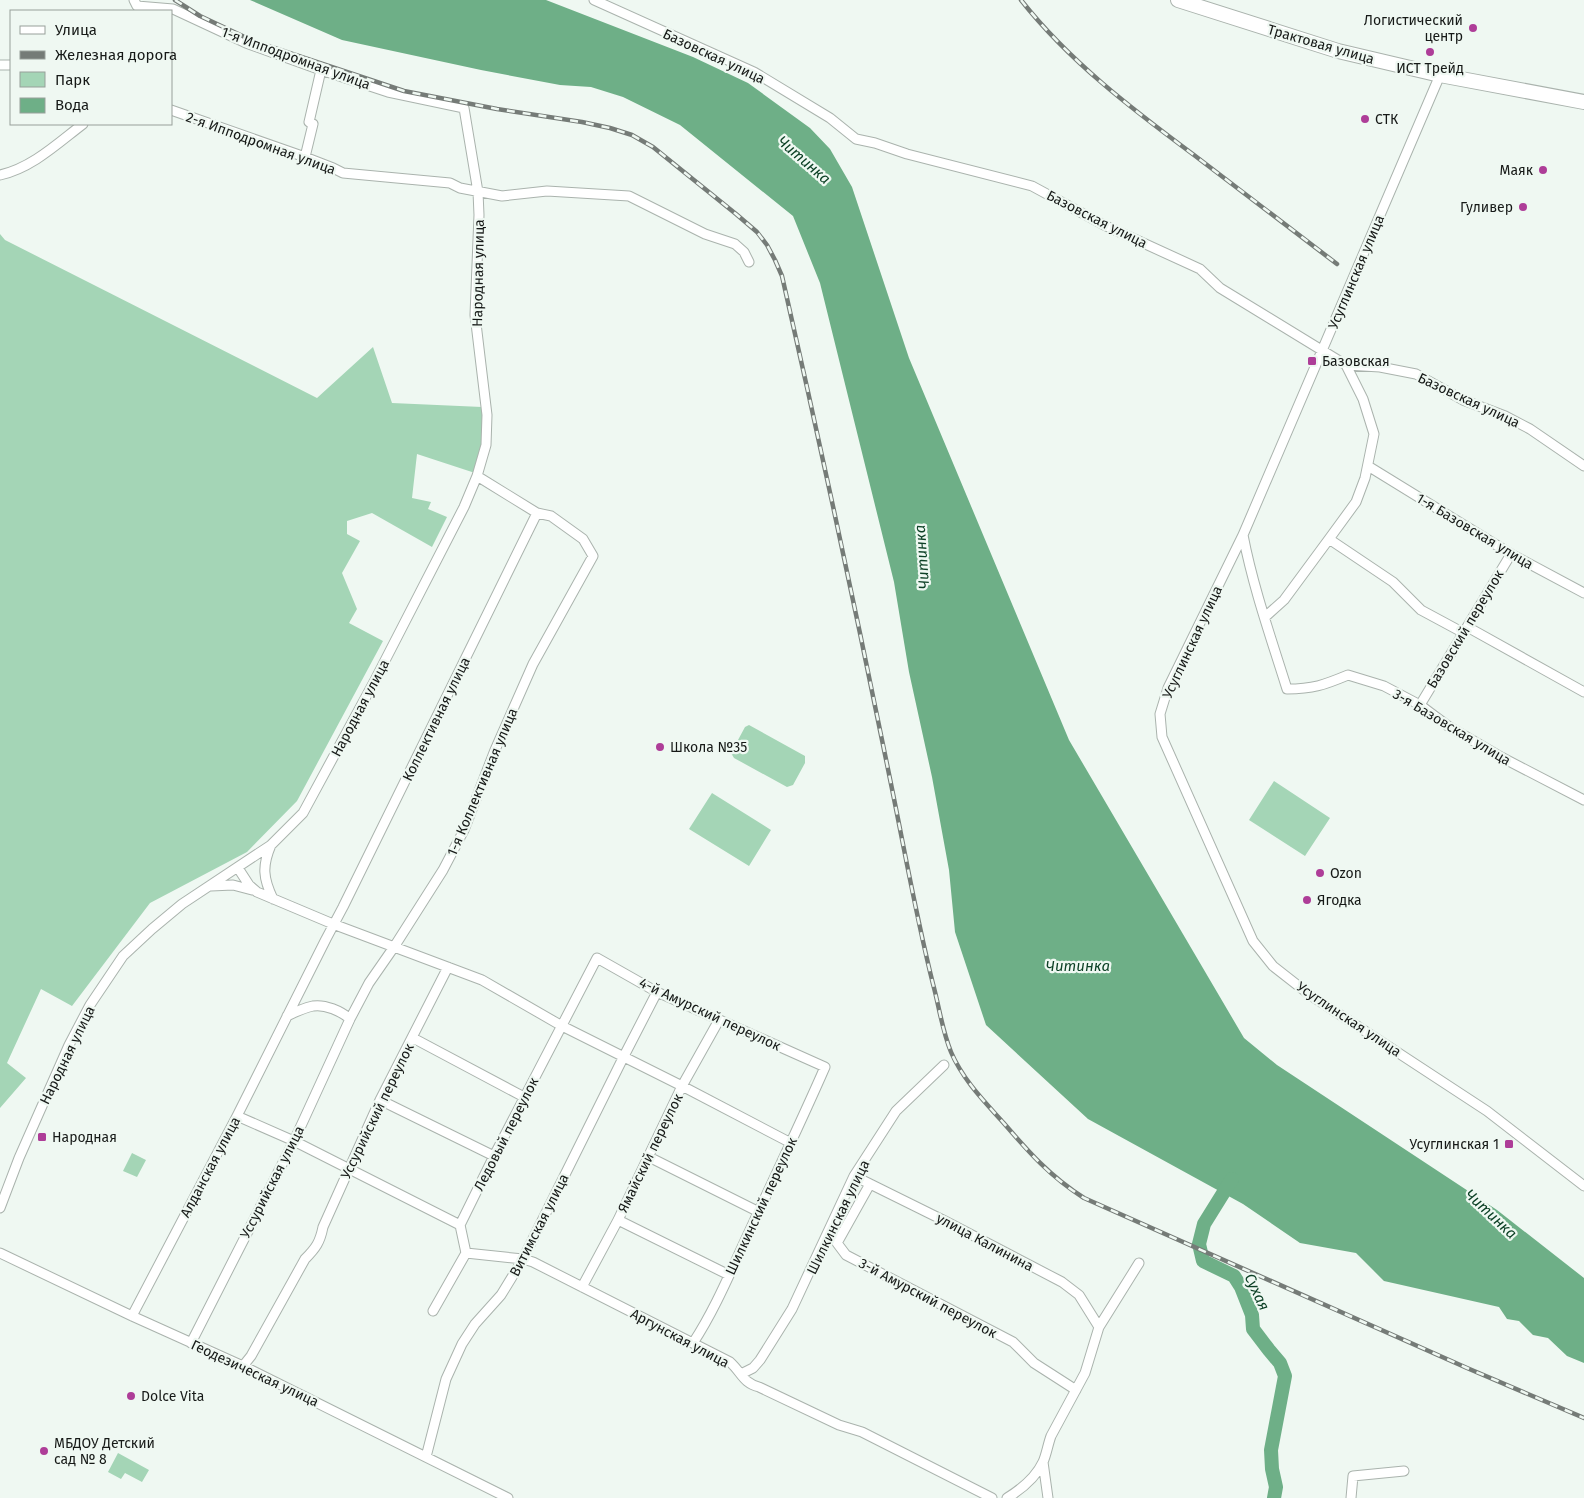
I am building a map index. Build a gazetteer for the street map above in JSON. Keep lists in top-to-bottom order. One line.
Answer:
{"streets":{"main road":["Трактовая улица"],"street":["Базовская улица","1-я Ипподромная улица","2-я Ипподромная улица","Усуглинская улица","Народная улица","1-я Базовская улица","Базовский переулок","Коллективная улица","3-я Базовская улица","1-я Коллективная улица","4-й Амурский переулок","Уссурийский переулок","Ледовый переулок","Ямайский переулок","Алданская улица","Уссурийская улица","Шилкинский переулок","Шилкинская улица","Витимская улица","улица Калинина","3-й Амурский переулок","Аргунская улица","Геодезическая улица"]},"crossings":[["Трактовая улица","Усуглинская улица"],["Базовская улица","Усуглинская улица"],["1-я Ипподромная улица","Народная улица"],["2-я Ипподромная улица","Народная улица"],["1-я Базовская улица","Базовский переулок"],["Базовский переулок","3-я Базовская улица"],["Коллективная улица","1-я Коллективная улица"],["Коллективная улица","Алданская улица"],["1-я Коллективная улица","Уссурийская улица"],["4-й Амурский переулок","Ледовый переулок"],["4-й Амурский переулок","Ямайский переулок"],["4-й Амурский переулок","Шилкинский переулок"],["4-й Амурский переулок","Витимская улица"],["Уссурийский переулок","Геодезическая улица"],["Ямайский переулок","Аргунская улица"],["Алданская улица","Геодезическая улица"],["Уссурийская улица","Геодезическая улица"],["Шилкинский переулок","Аргунская улица"],["Шилкинская улица","улица Калинина"],["Шилкинская улица","Аргунская улица"],["Витимская улица","Аргунская улица"],["Витимская улица","Геодезическая улица"],["улица Калинина","3-й Амурский переулок"]],"water":["Читинка","Сухая"],"places":{"other":["Логистический центр","ИСТ Трейд","СТК","Маяк","Гуливер","Школа №35","Ozon","Ягодка","Dolce Vita","МБДОУ Детский сад № 8"],"transit":["Базовская","Народная","Усуглинская 1"]},"legend":["Улица","Железная дорога","Парк","Вода"]}
